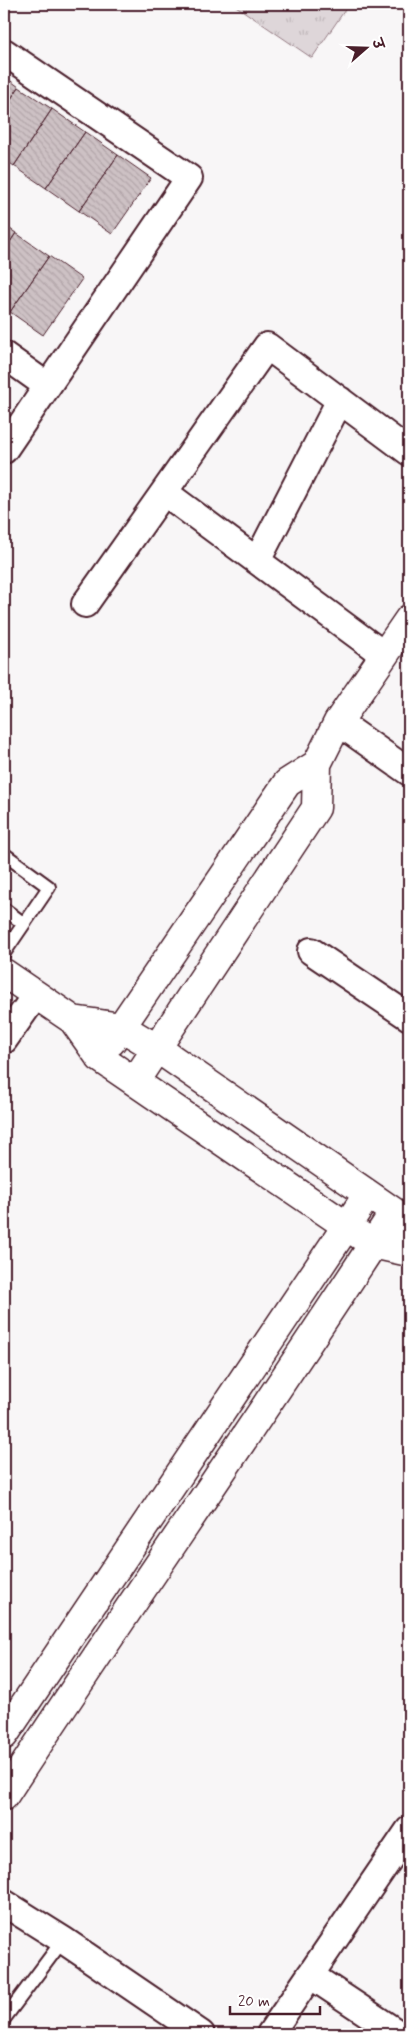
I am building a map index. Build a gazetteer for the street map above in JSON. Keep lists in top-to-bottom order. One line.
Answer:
{"scale_bar":"20 m","north":"right"}
